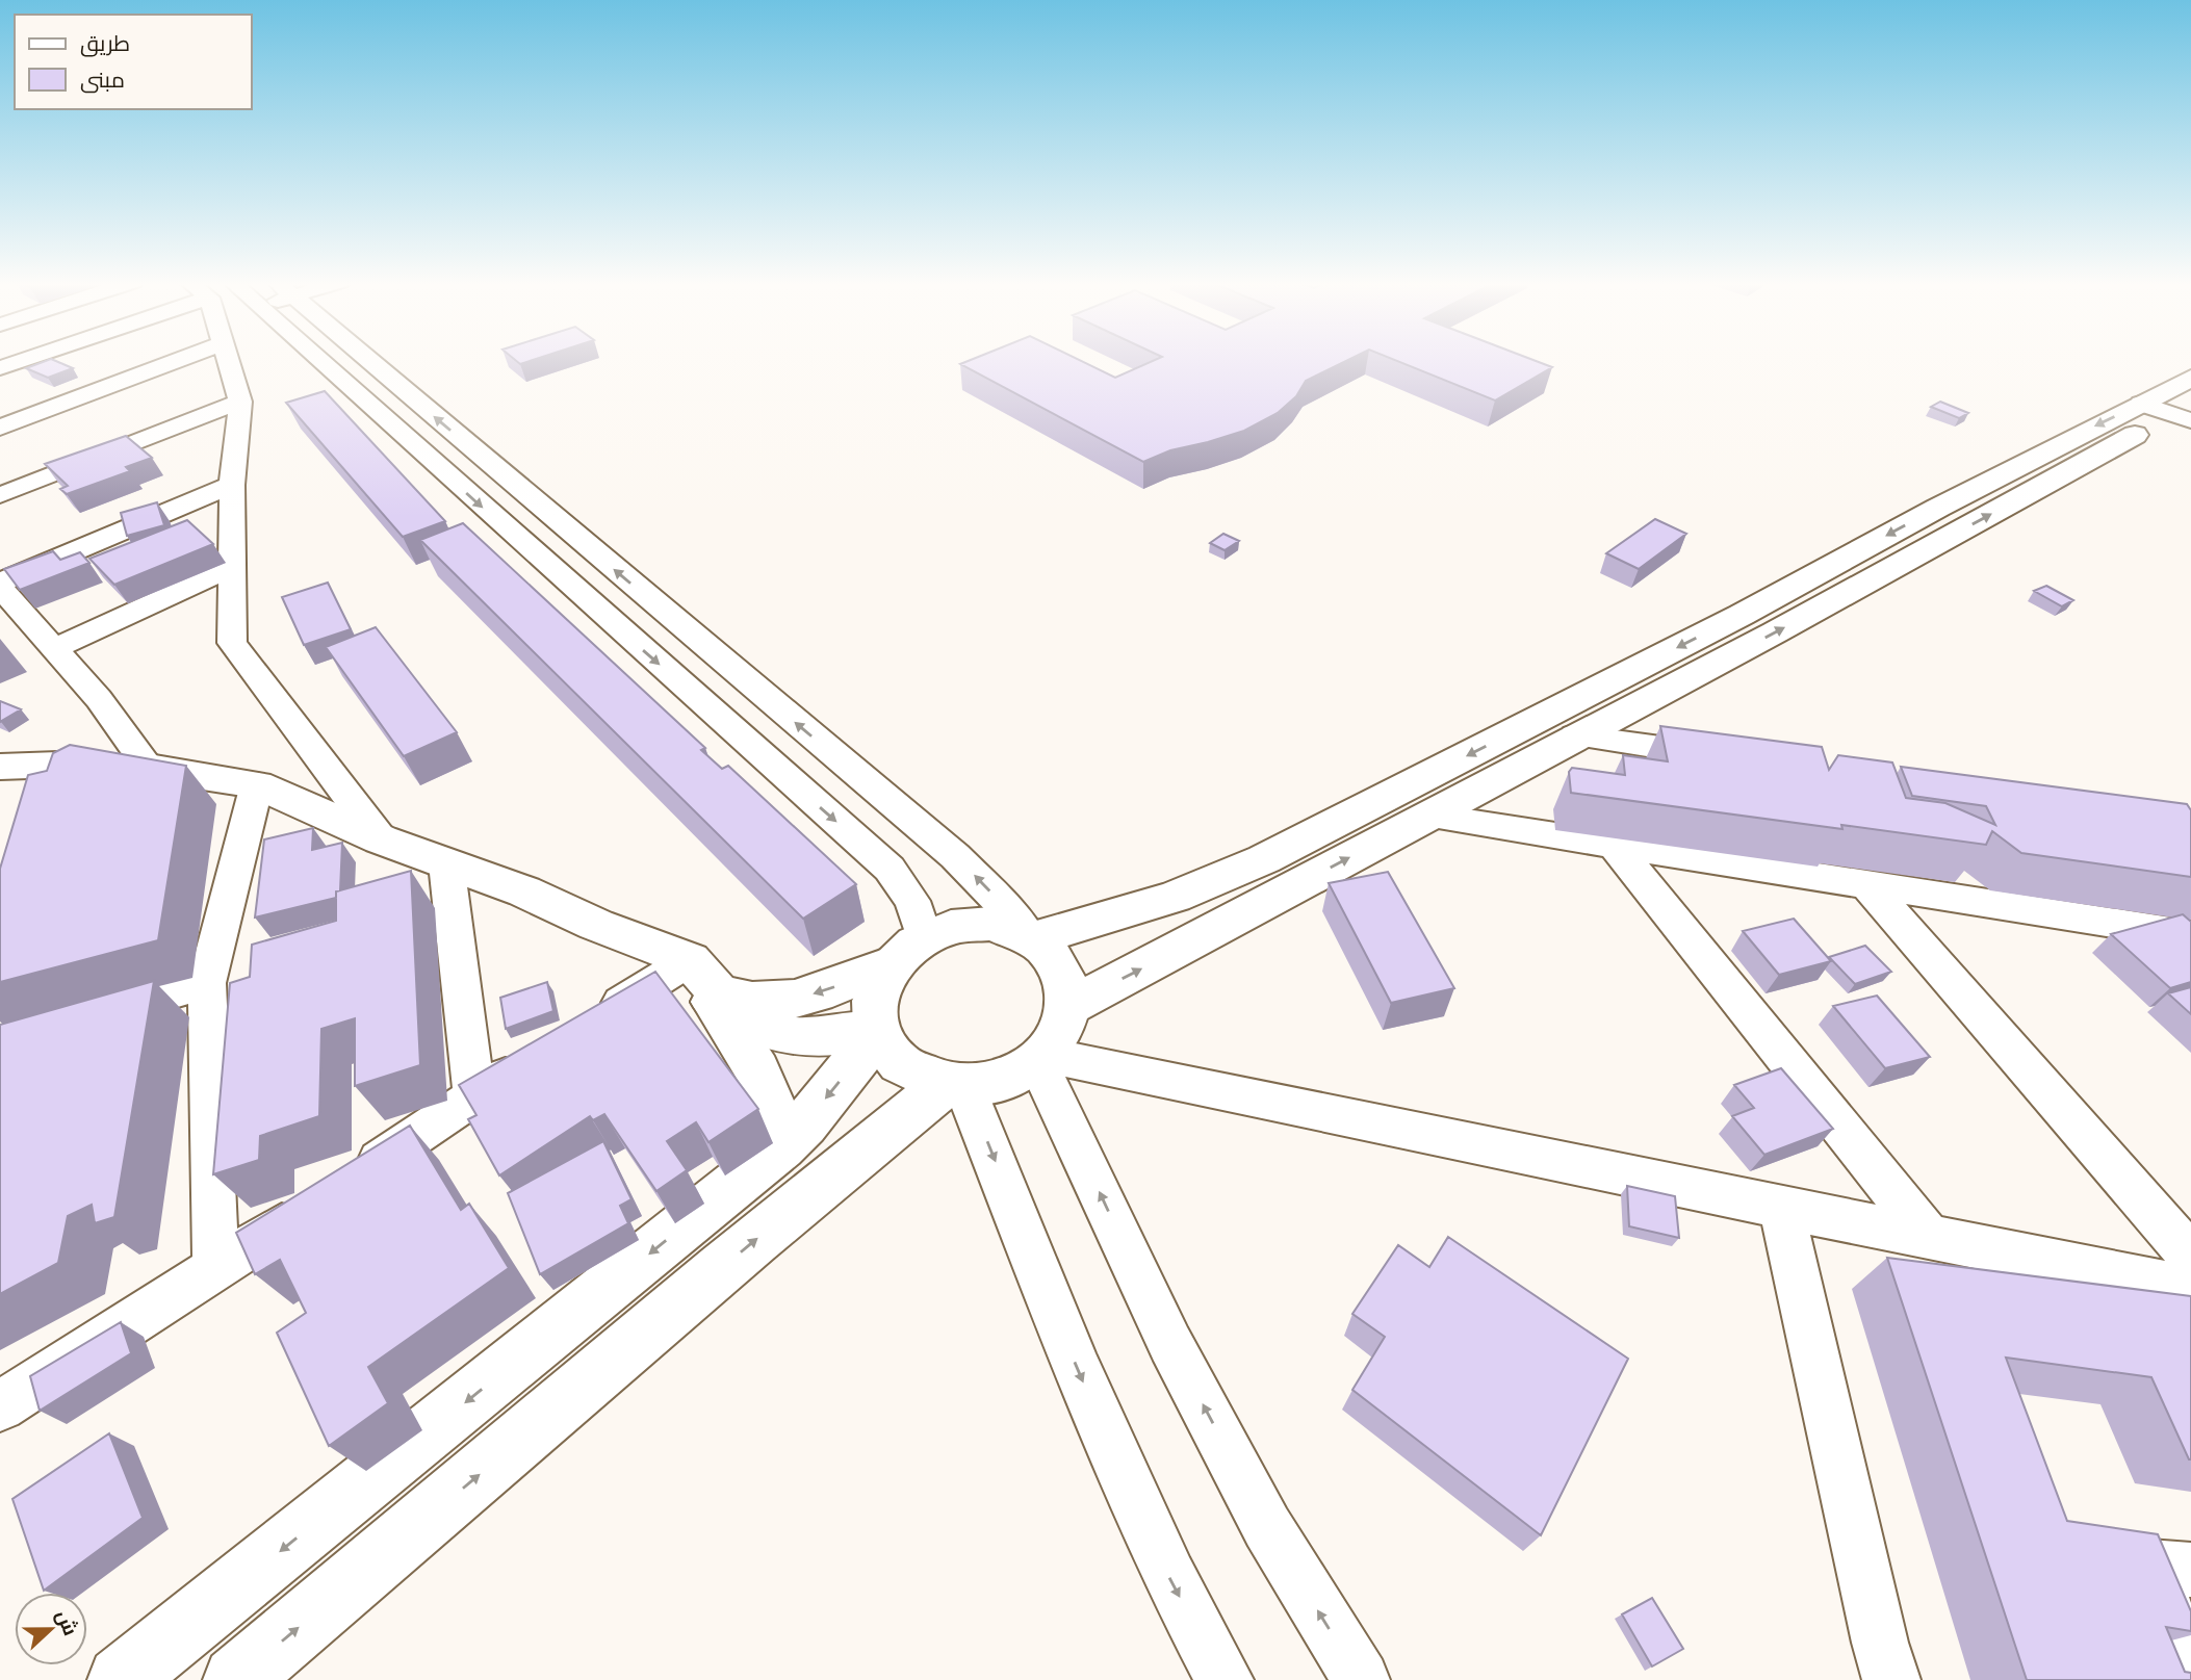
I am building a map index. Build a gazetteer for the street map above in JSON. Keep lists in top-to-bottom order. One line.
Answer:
{"legend":["طريق","مبنى"],"north":"right"}
